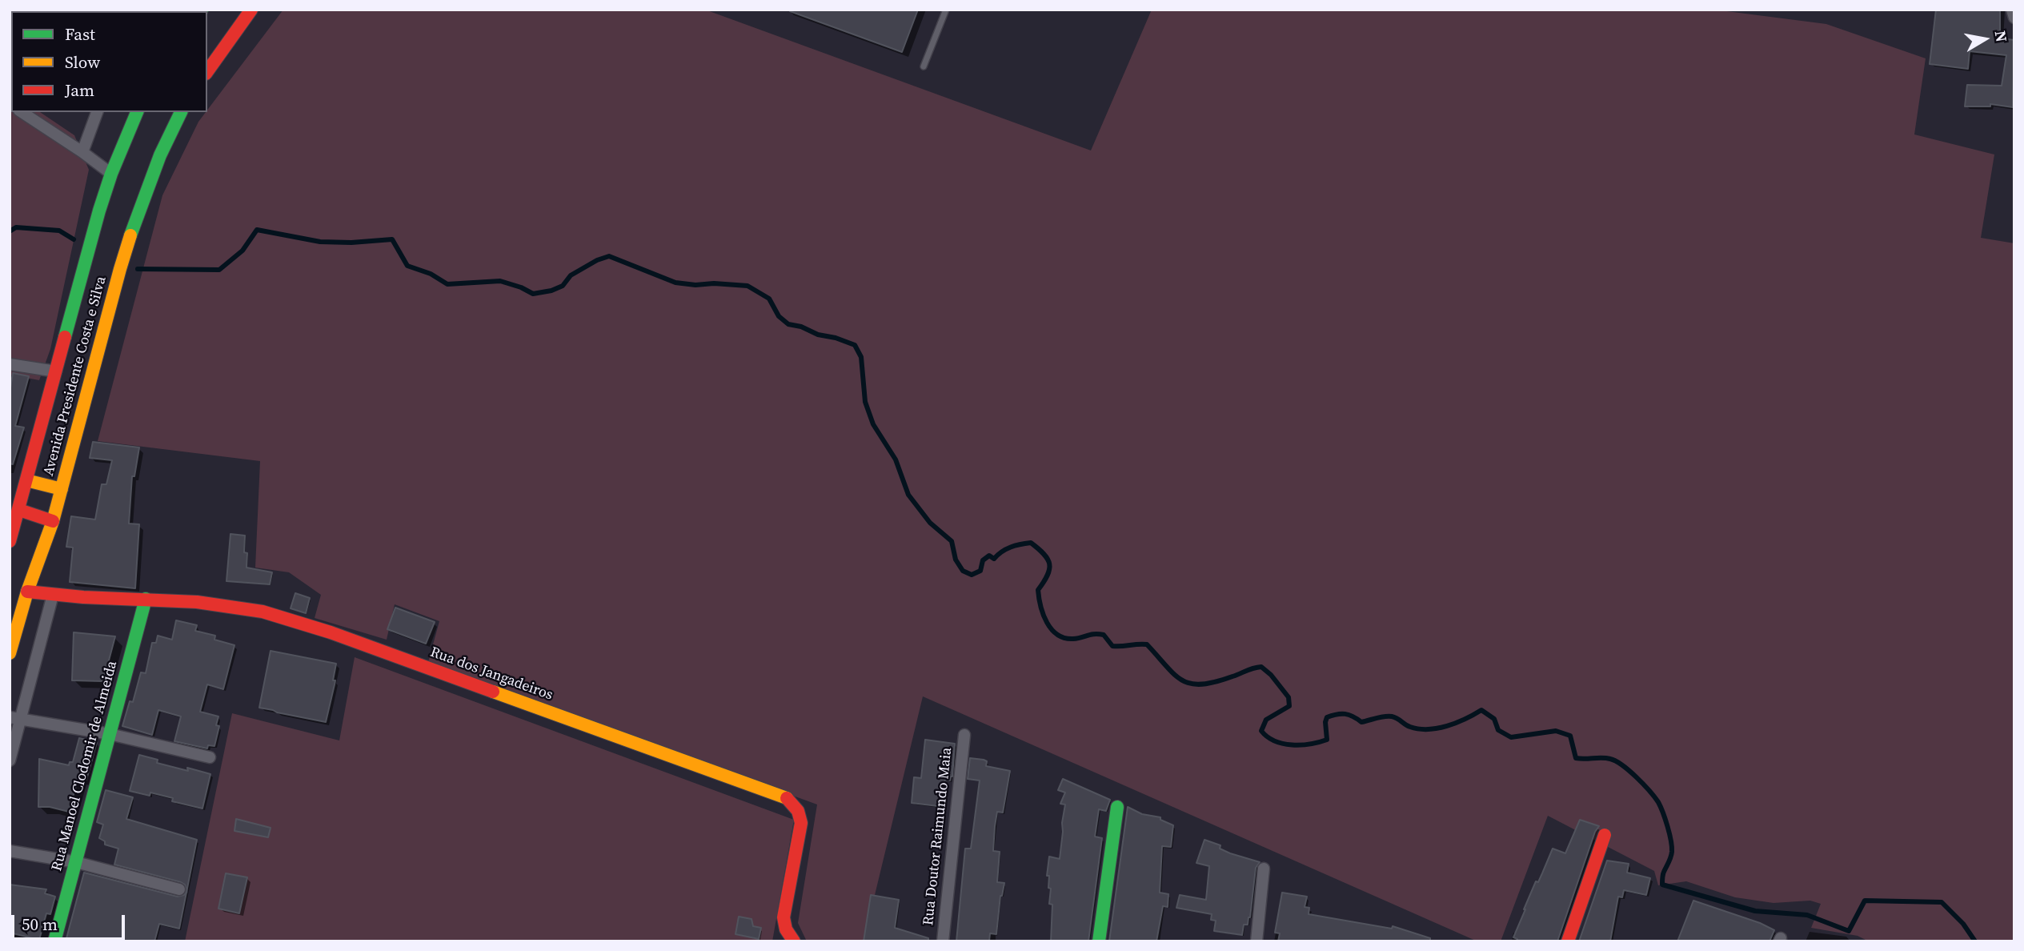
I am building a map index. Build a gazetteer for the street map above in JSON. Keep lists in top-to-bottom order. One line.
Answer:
{"streets":{"street":["Avenida Presidente Costa e Silva","Rua dos Jangadeiros","Rua Manoel Clodomir de Almeida","Rua Doutor Raimundo Maia"]},"crossings":[["Avenida Presidente Costa e Silva","Rua dos Jangadeiros"],["Rua dos Jangadeiros","Rua Manoel Clodomir de Almeida"]],"legend":["Fast","Slow","Jam"],"scale_bar":"50 m","north":"right"}
